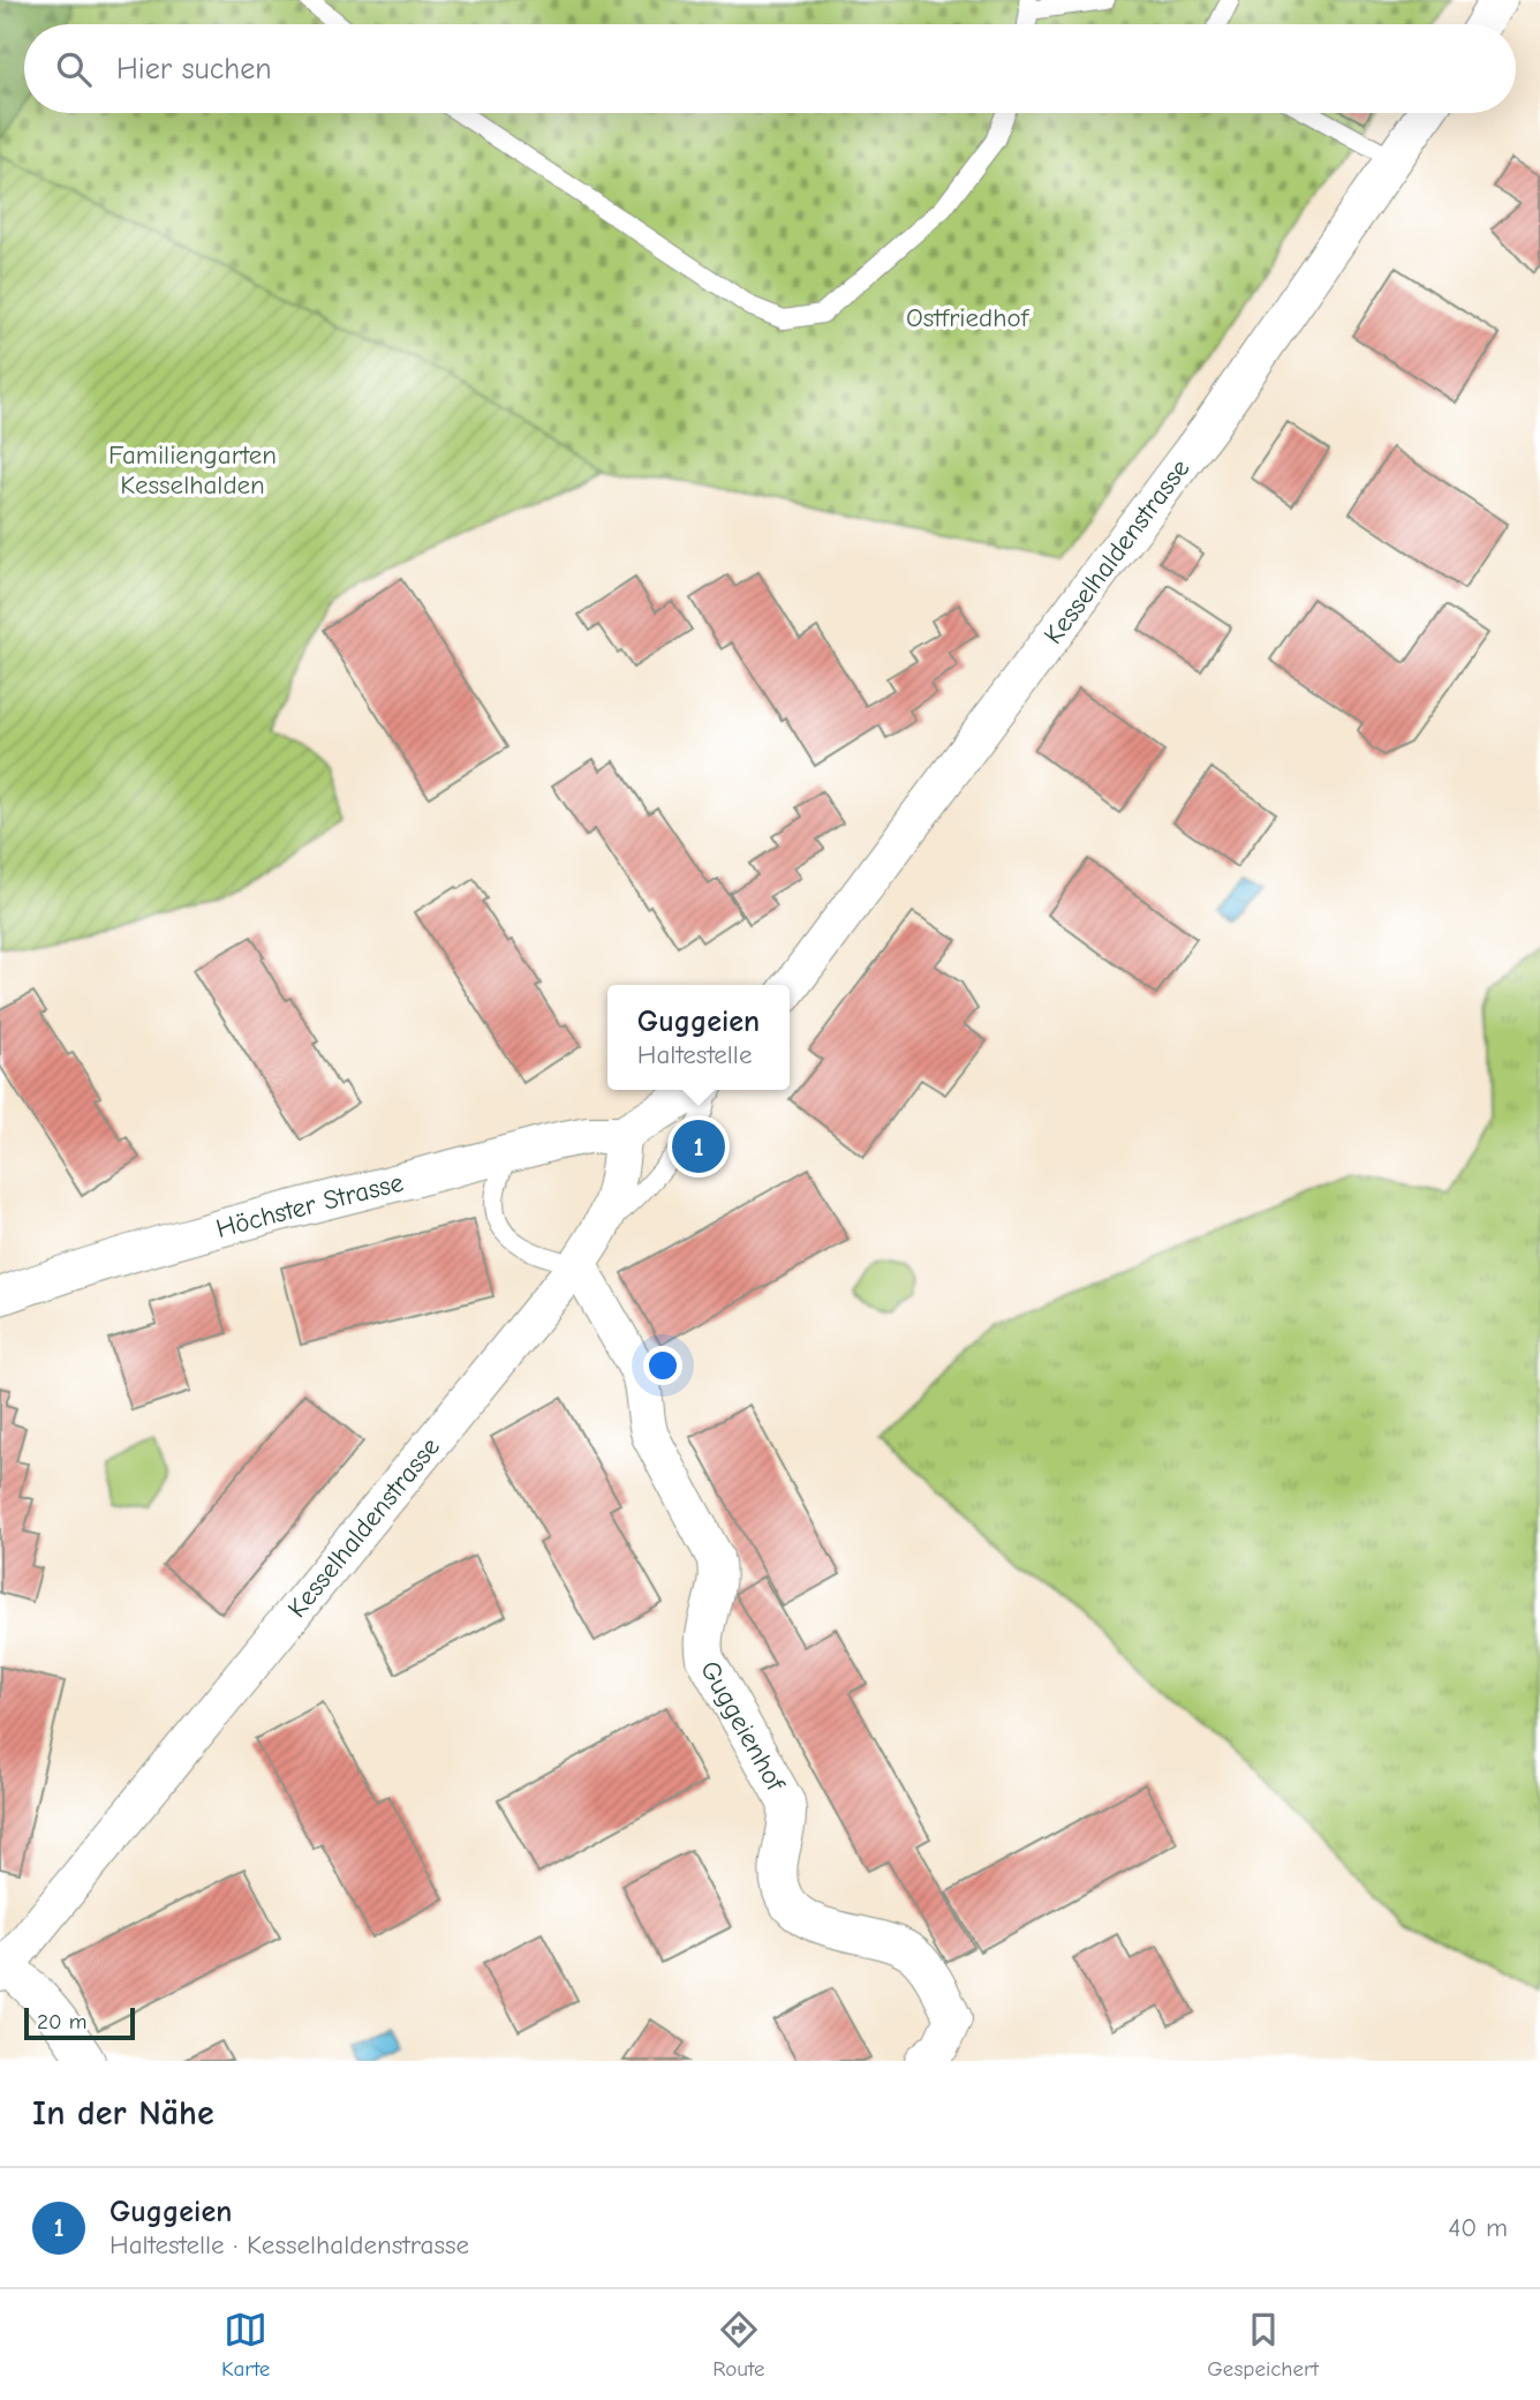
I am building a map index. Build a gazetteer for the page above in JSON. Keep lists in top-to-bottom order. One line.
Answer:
{"streets":{"street":["Kesselhaldenstrasse","Höchster Strasse","Guggeienhof"]},"crossings":[["Kesselhaldenstrasse","Höchster Strasse"],["Kesselhaldenstrasse","Guggeienhof"],["Höchster Strasse","Guggeienhof"]],"parks":["Ostfriedhof","Familiengarten Kesselhalden"],"scale_bar":"20 m","page":{"search":"Hier suchen","popup":["Guggeien","Haltestelle"],"pins":"1","scale":"20 m","heading":"In der Nähe","list":[{"mark":"1","name":"Guggeien","note":"Haltestelle · Kesselhaldenstrasse","value":"40 m"}],"nav":["Karte","Route","Gespeichert"]}}
